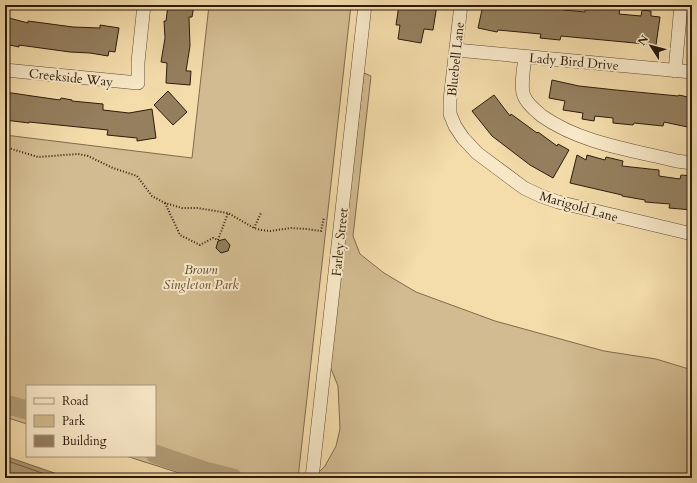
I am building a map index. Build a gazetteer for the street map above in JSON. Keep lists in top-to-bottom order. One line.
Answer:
{"streets":{"street":["Bluebell Lane","Lady Bird Drive","Creekside Way","Marigold Lane","Farley Street"]},"crossings":[["Bluebell Lane","Lady Bird Drive"],["Bluebell Lane","Marigold Lane"]],"parks":["Brown Singleton Park"],"legend":["Road","Park","Building"],"north":"top left"}
